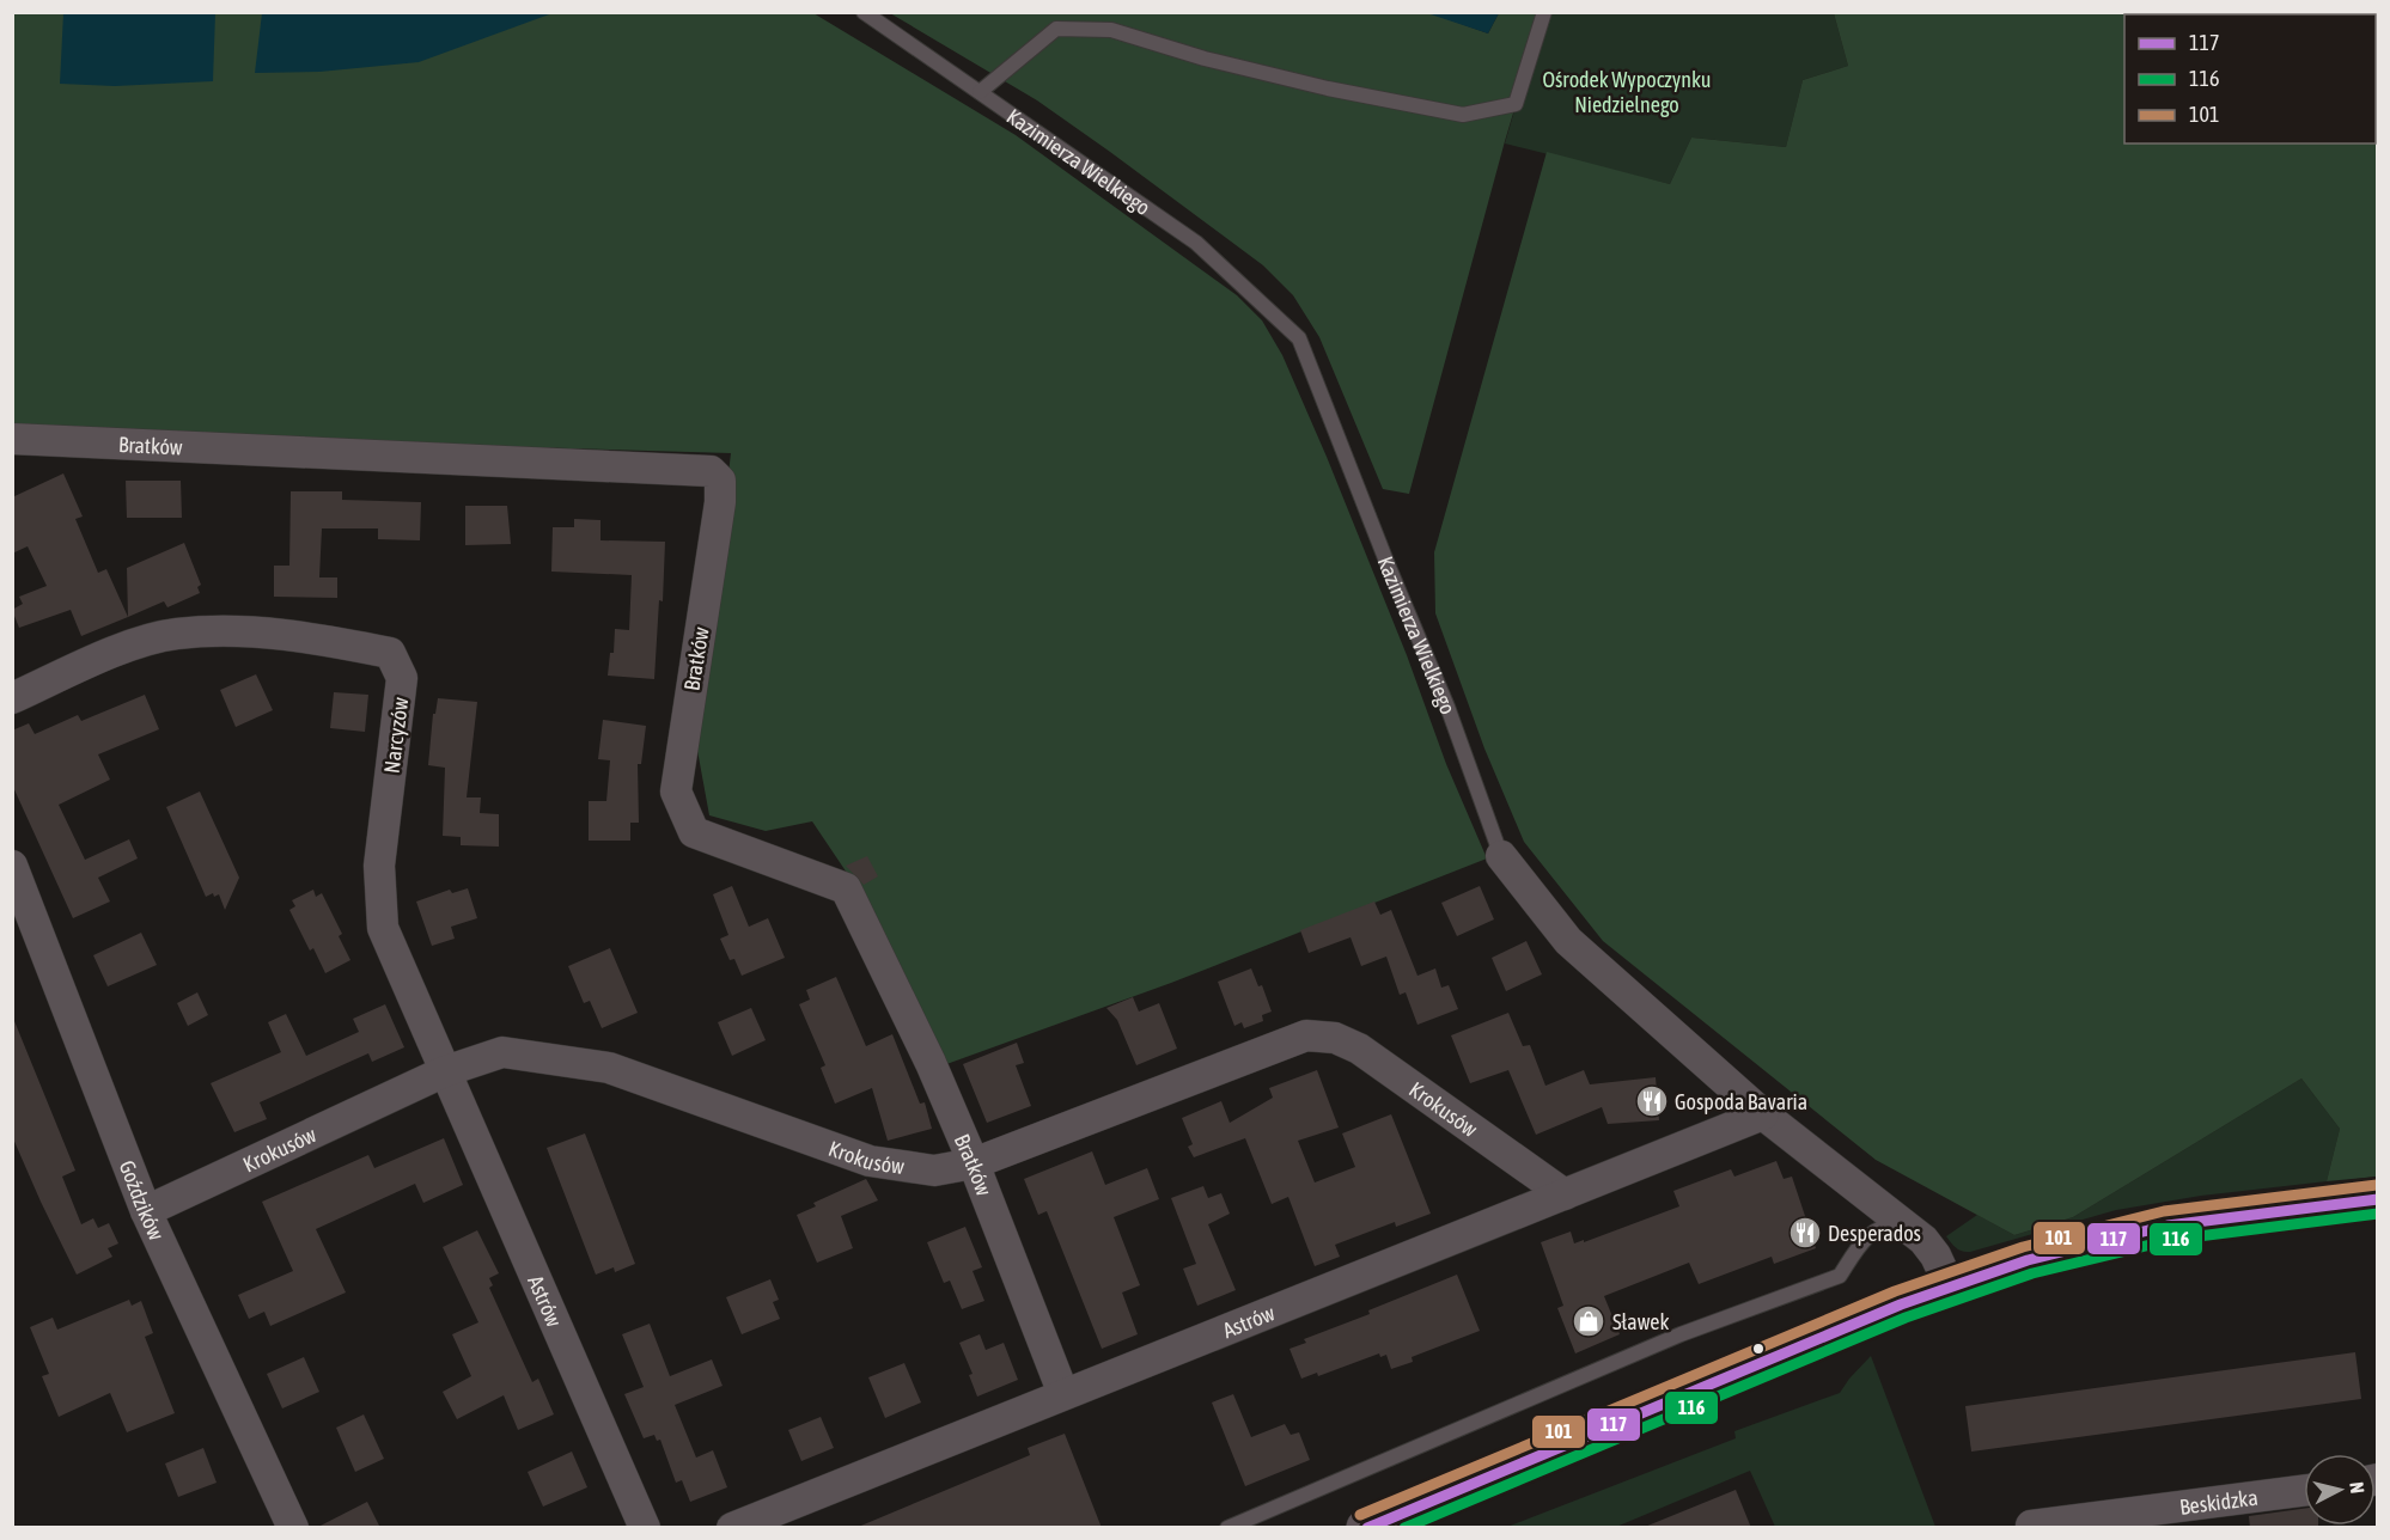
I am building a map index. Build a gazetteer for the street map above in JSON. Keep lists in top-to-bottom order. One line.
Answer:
{"streets":{"street":["Kazimierza Wielkiego","Bratków","Narcyzów","Krokusów","Goździków","Astrów","Beskidzka"]},"crossings":[["Kazimierza Wielkiego","Astrów"],["Bratków","Krokusów"],["Bratków","Astrów"],["Narcyzów","Krokusów"],["Narcyzów","Astrów"],["Krokusów","Goździków"],["Krokusów","Astrów"]],"parks":["Ośrodek Wypoczynku Niedzielnego"],"places":{"restaurant":["Gospoda Bavaria","Desperados"],"shop":["Sławek"]},"lines":["transit line 101","transit line 117","transit line 116"],"legend":["117","116","101"],"north":"right"}
